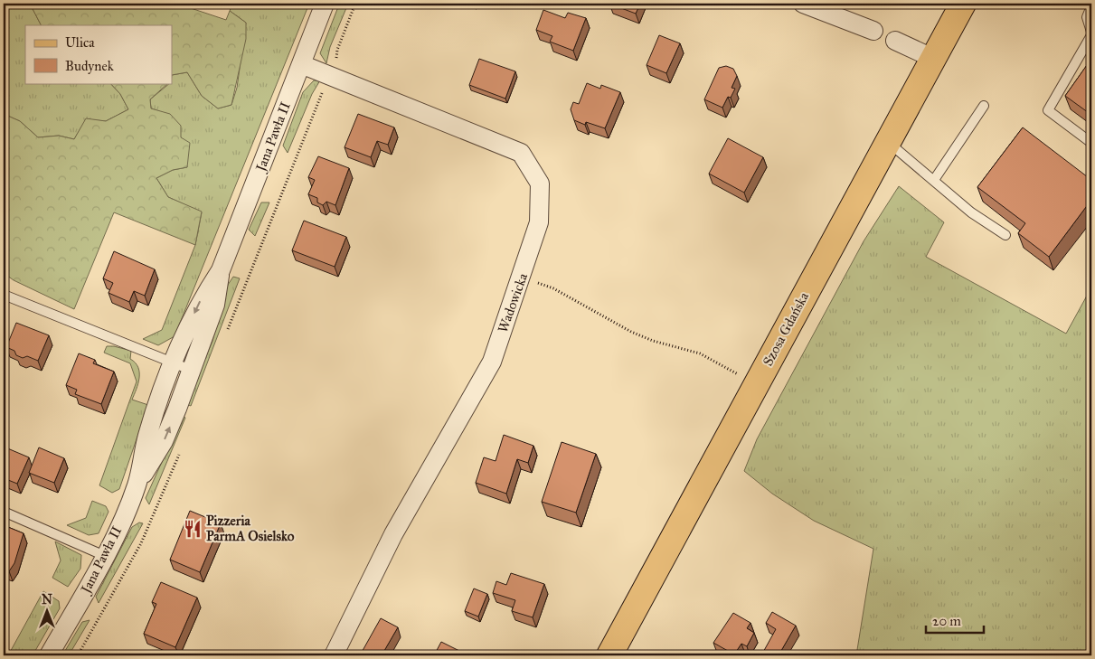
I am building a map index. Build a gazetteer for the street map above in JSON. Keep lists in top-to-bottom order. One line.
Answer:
{"streets":{"main road":["Szosa Gdańska"],"street":["Jana Pawła II","Wadowicka"]},"crossings":[["Jana Pawła II","Wadowicka"]],"places":{"restaurant":["Pizzeria ParmA Osielsko"]},"legend":["Ulica","Budynek"],"scale_bar":"20 m","north":"top"}
